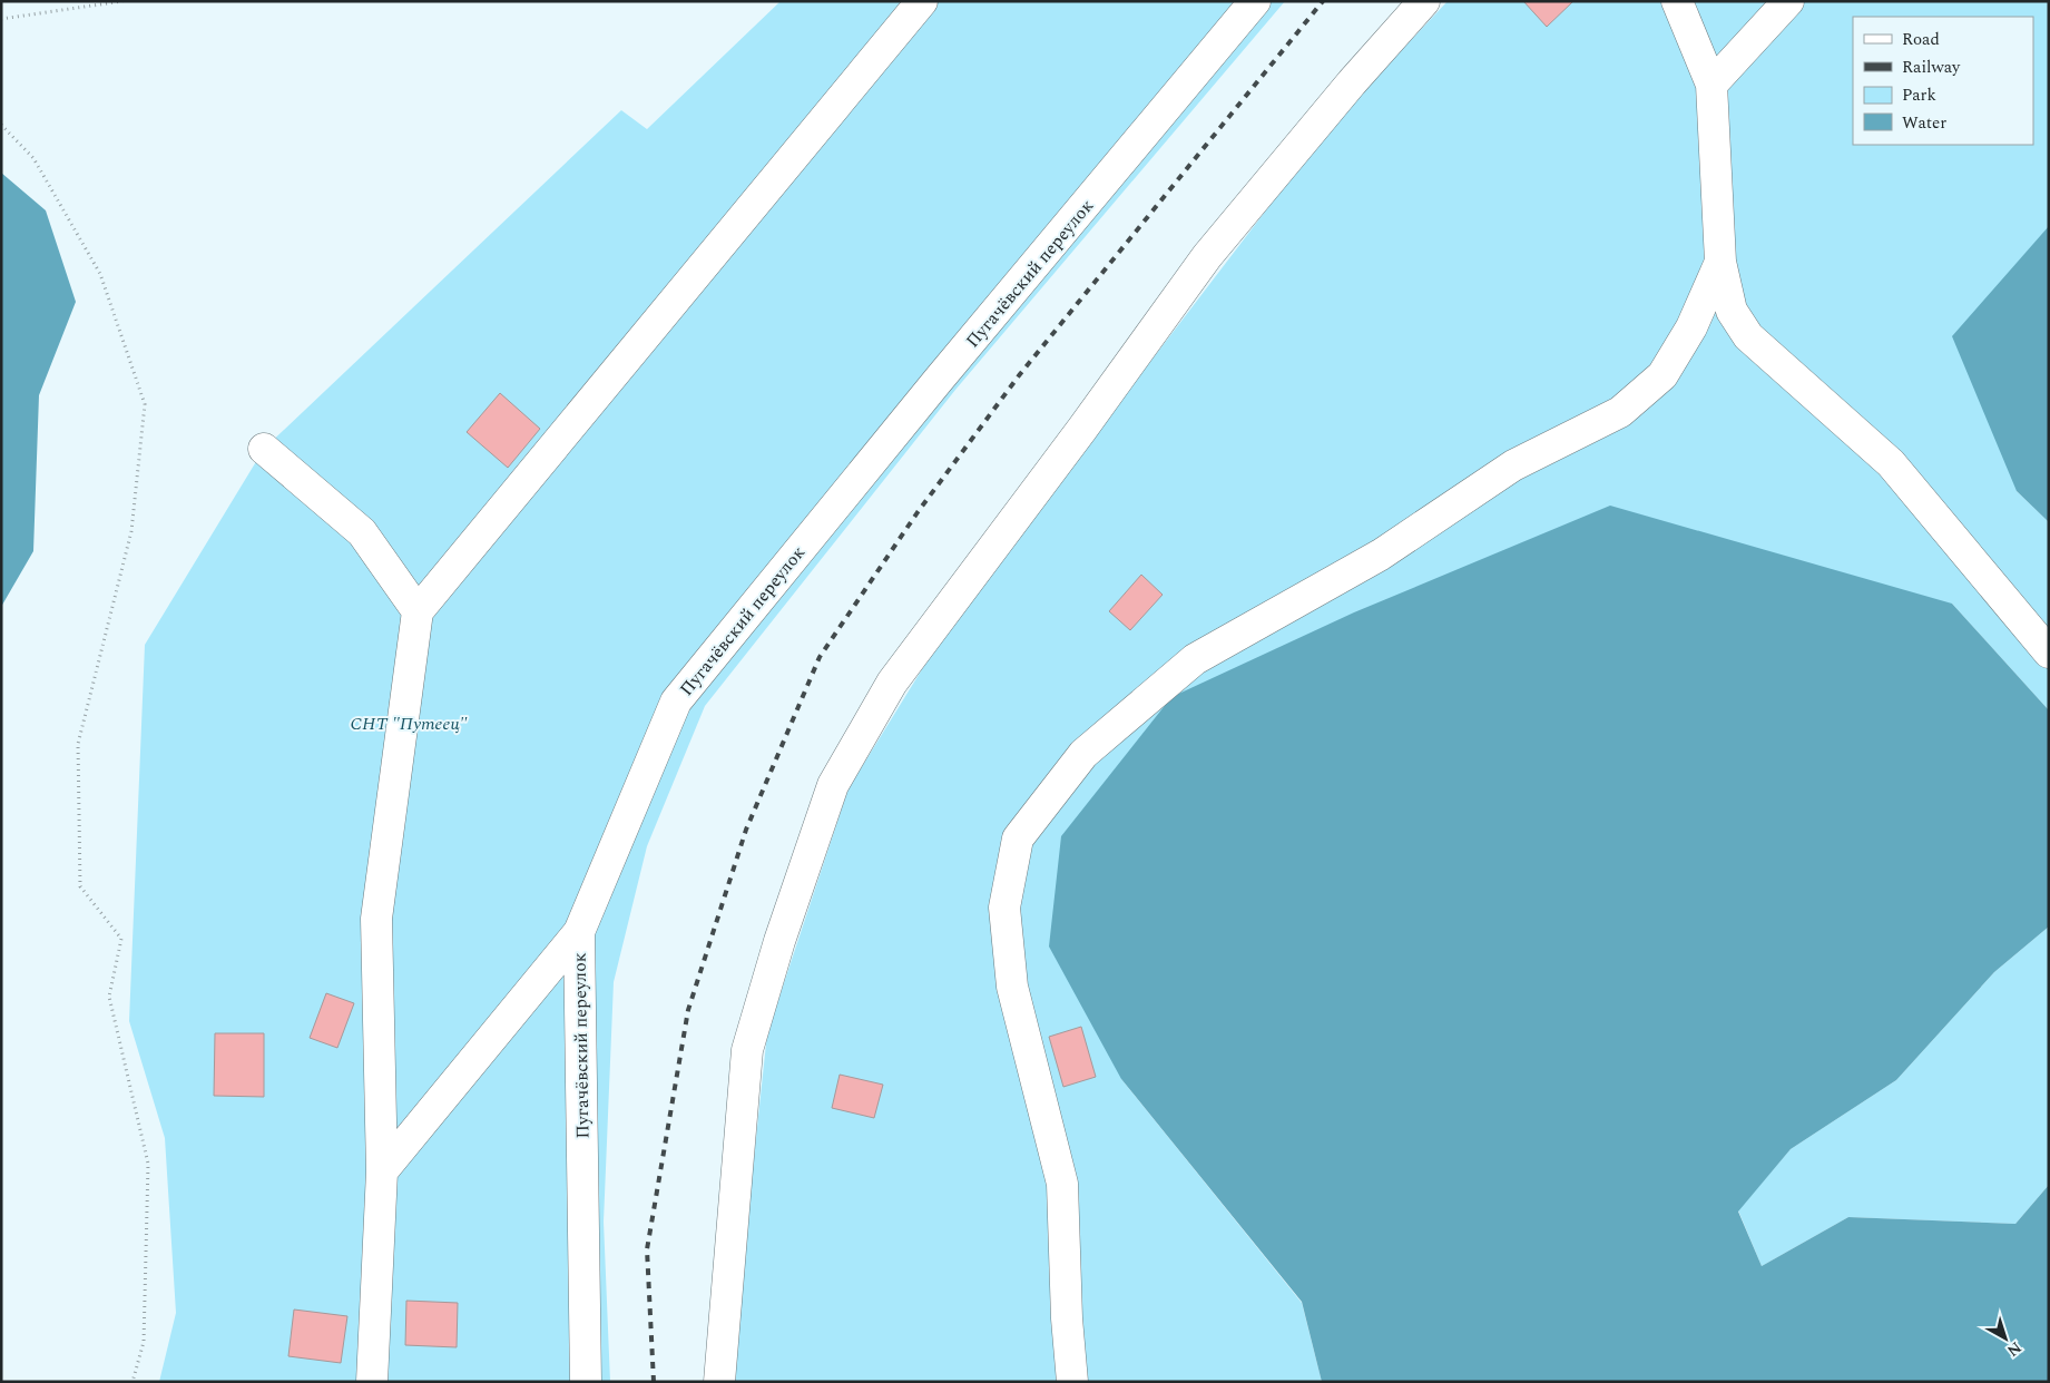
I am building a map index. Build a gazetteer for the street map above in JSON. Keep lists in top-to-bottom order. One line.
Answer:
{"streets":{"street":["Пугачёвский переулок"]},"parks":["СНТ \"Путеец\""],"legend":["Road","Railway","Park","Water"],"north":"bottom right"}
